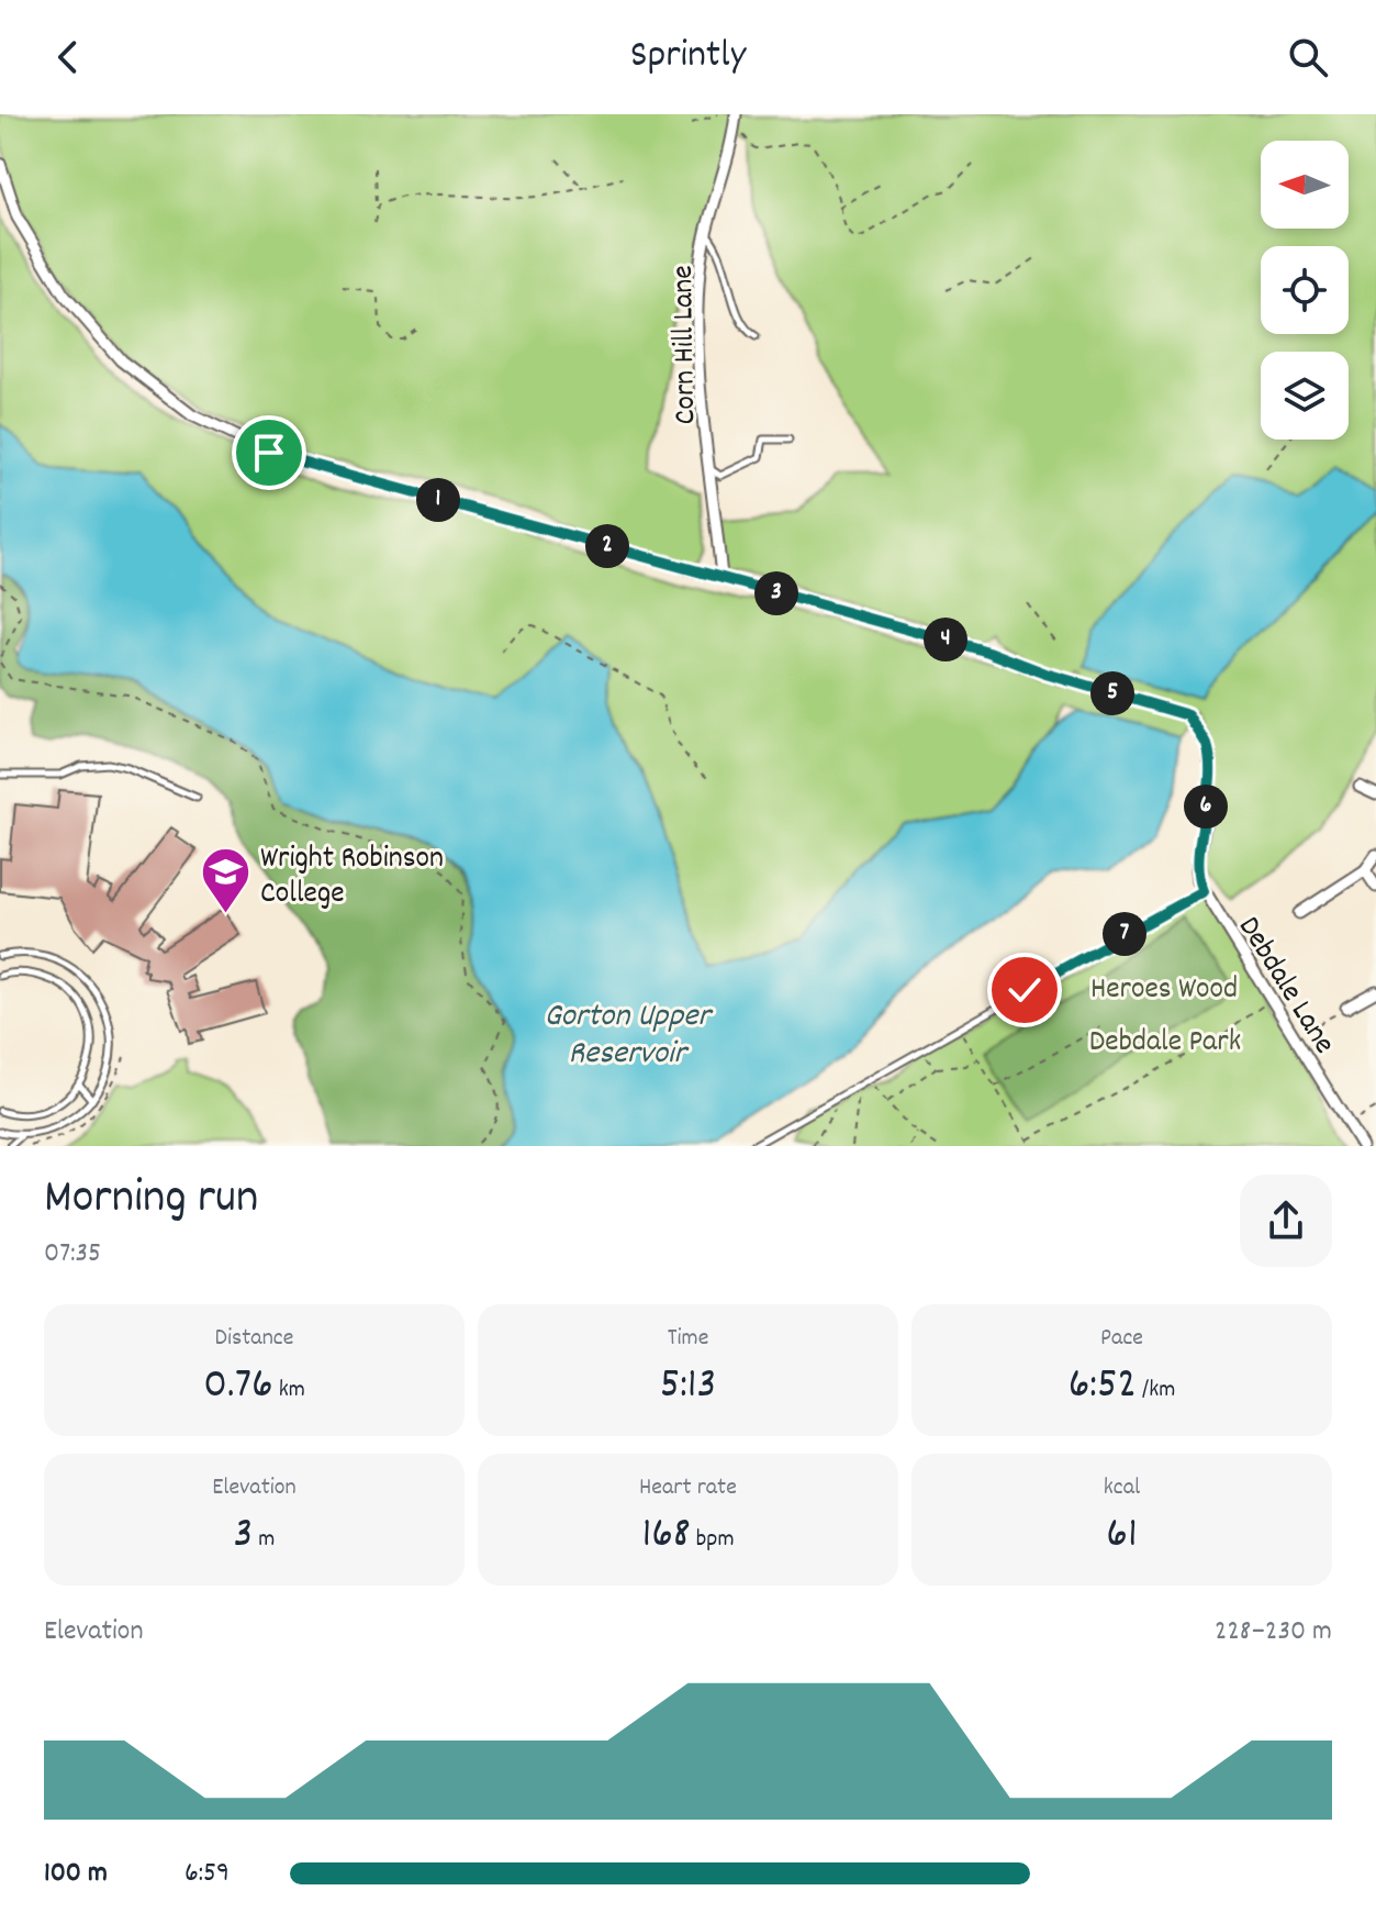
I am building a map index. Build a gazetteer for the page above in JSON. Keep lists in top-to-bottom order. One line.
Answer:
{"streets":{"street":["Corn Hill Lane","Debdale Lane"]},"water":["Gorton Upper Reservoir"],"parks":["Heroes Wood","Debdale Park"],"places":{"school or university":["Wright Robinson College"]},"north":"left","page":{"header":"Sprintly","pins":["1","2","3","4","5","6","7"],"heading":["Morning run","07:35"],"stats":[["Distance","0.76 km"],["Time","5:13"],["Pace","6:52 /km"],["Elevation","3 m"],["Heart rate","168 bpm"],["kcal","61"]],"chart":["Elevation","228–230 m"],"list":[{"name":"100 m","note":"6:59"}]}}
